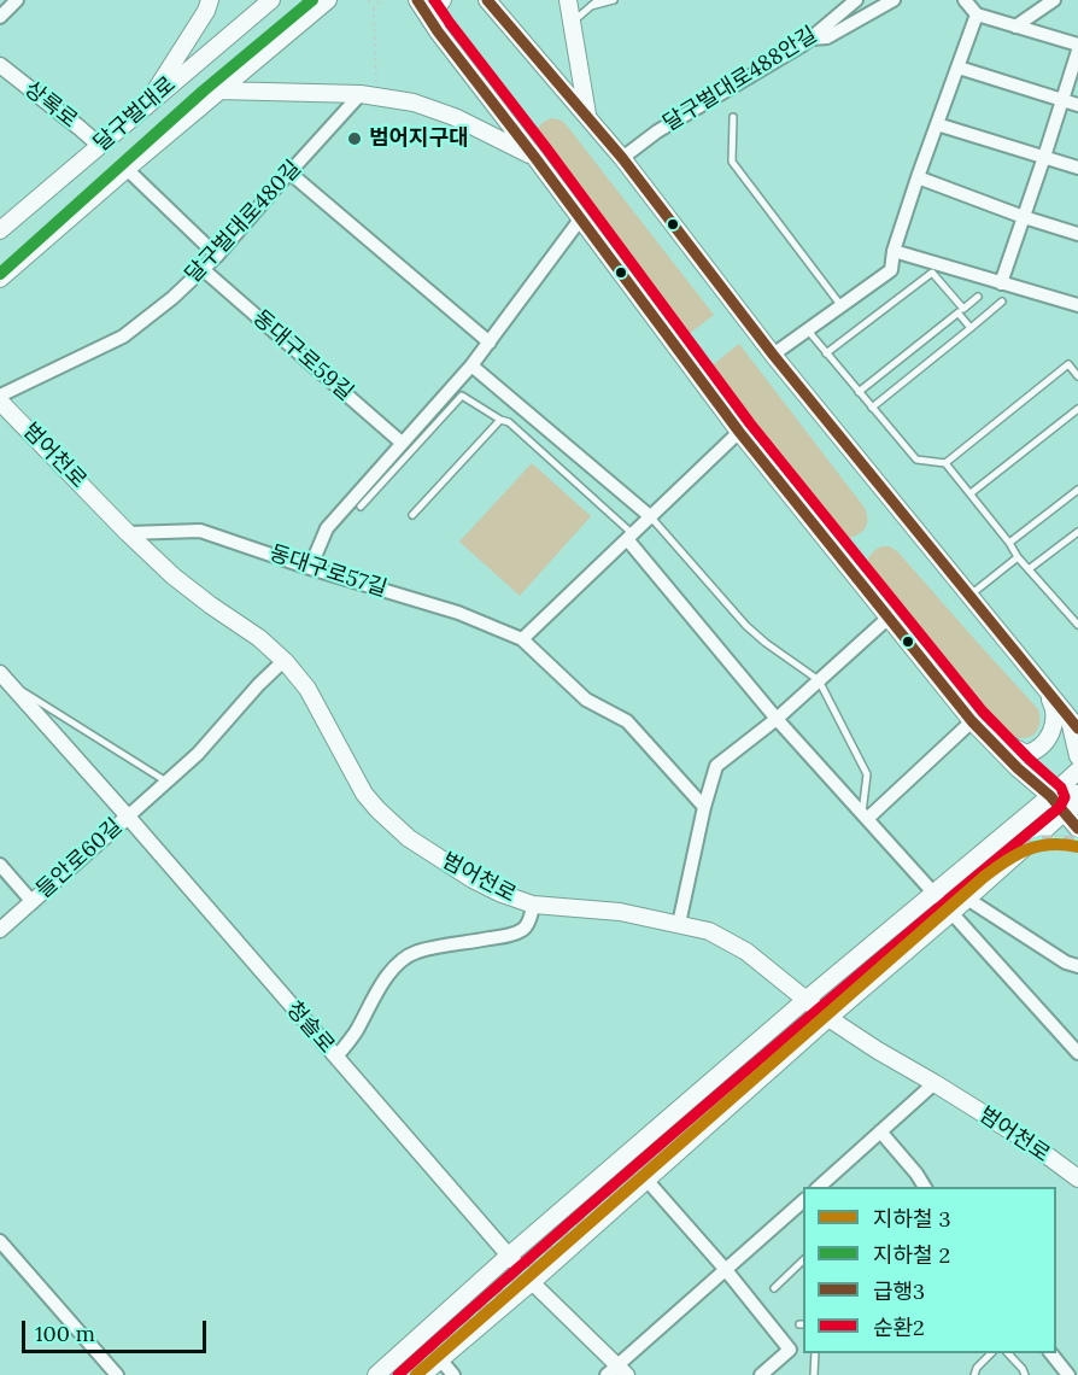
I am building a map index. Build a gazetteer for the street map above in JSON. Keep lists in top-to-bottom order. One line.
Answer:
{"streets":{"main road":["달구벌대로","범어천로"],"street":["달구벌대로488안길","상록로","달구벌대로480길","동대구로59길","동대구로57길","들안로60길","청솔로"]},"crossings":[["상록로","달구벌대로"],["달구벌대로480길","동대구로59길"],["범어천로","동대구로57길"],["들안로60길","청솔로"]],"places":["범어지구대"],"lines":["metro line 2","transit line 급행3","transit line 순환2","metro line 3"],"legend":["지하철 3","지하철 2","급행3","순환2"],"scale_bar":"100 m"}
